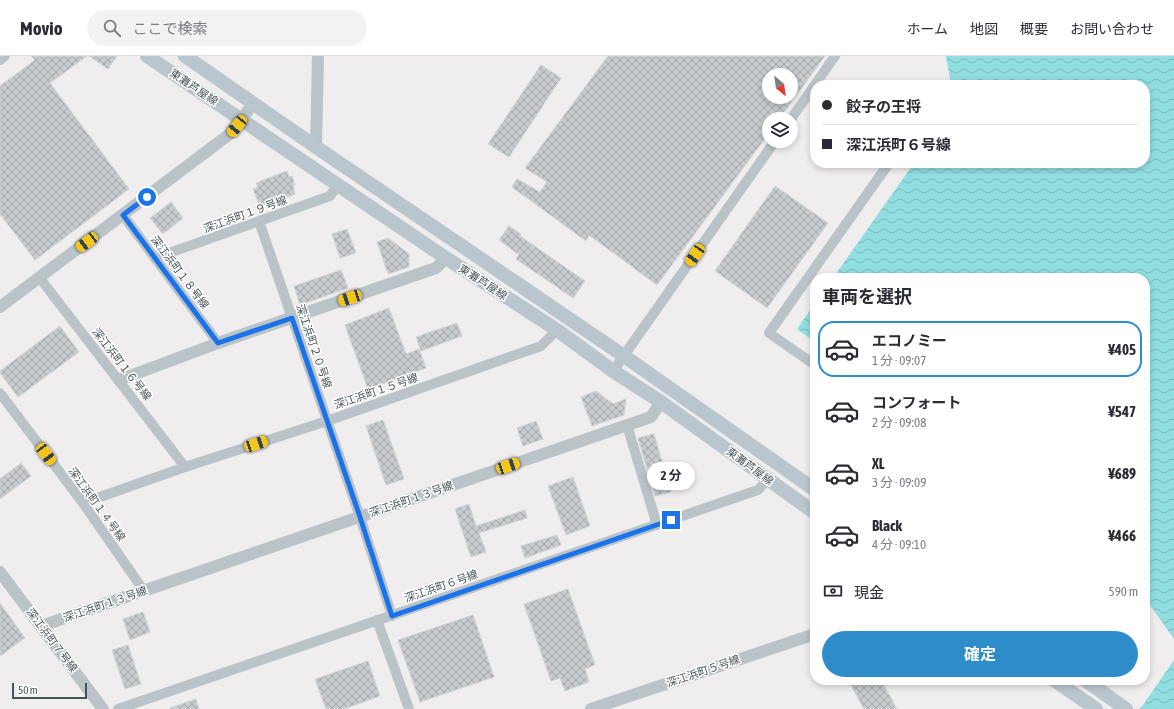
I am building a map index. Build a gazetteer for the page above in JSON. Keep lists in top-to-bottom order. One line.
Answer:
{"streets":{"main road":["東灘芦屋線"],"street":["深江浜町１９号線","深江浜町１８号線","深江浜町２０号線","深江浜町１６号線","深江浜町１５号線","深江浜町１３号線","深江浜町１４号線","深江浜町６号線","深江浜町７号線","深江浜町５号線"]},"crossings":[["東灘芦屋線","深江浜町１９号線"],["東灘芦屋線","深江浜町１５号線"],["東灘芦屋線","深江浜町１３号線"],["東灘芦屋線","深江浜町６号線"],["深江浜町１９号線","深江浜町１８号線"],["深江浜町１９号線","深江浜町２０号線"],["深江浜町２０号線","深江浜町１５号線"],["深江浜町２０号線","深江浜町１３号線"],["深江浜町２０号線","深江浜町６号線"],["深江浜町１６号線","深江浜町１５号線"],["深江浜町１５号線","深江浜町１４号線"],["深江浜町１３号線","深江浜町１４号線"],["深江浜町１３号線","深江浜町７号線"]],"scale_bar":"50 m","north":"bottom right","page":{"header":"Movio","search":"ここで検索","nav":["ホーム","地図","概要","お問い合わせ"],"banner":["餃子の王将","深江浜町６号線"],"heading":"車両を選択","list":[{"name":"エコノミー","note":"1 分 · 09:07","value":"¥405"},{"name":"コンフォート","note":"2 分 · 09:08","value":"¥547"},{"name":"XL","note":"3 分 · 09:09","value":"¥689"},{"name":"Black","note":"4 分 · 09:10","value":"¥466"}],"bubble":"2 分","pay":["現金","590 m"],"buttons":"確定","scale":"50 m"}}
